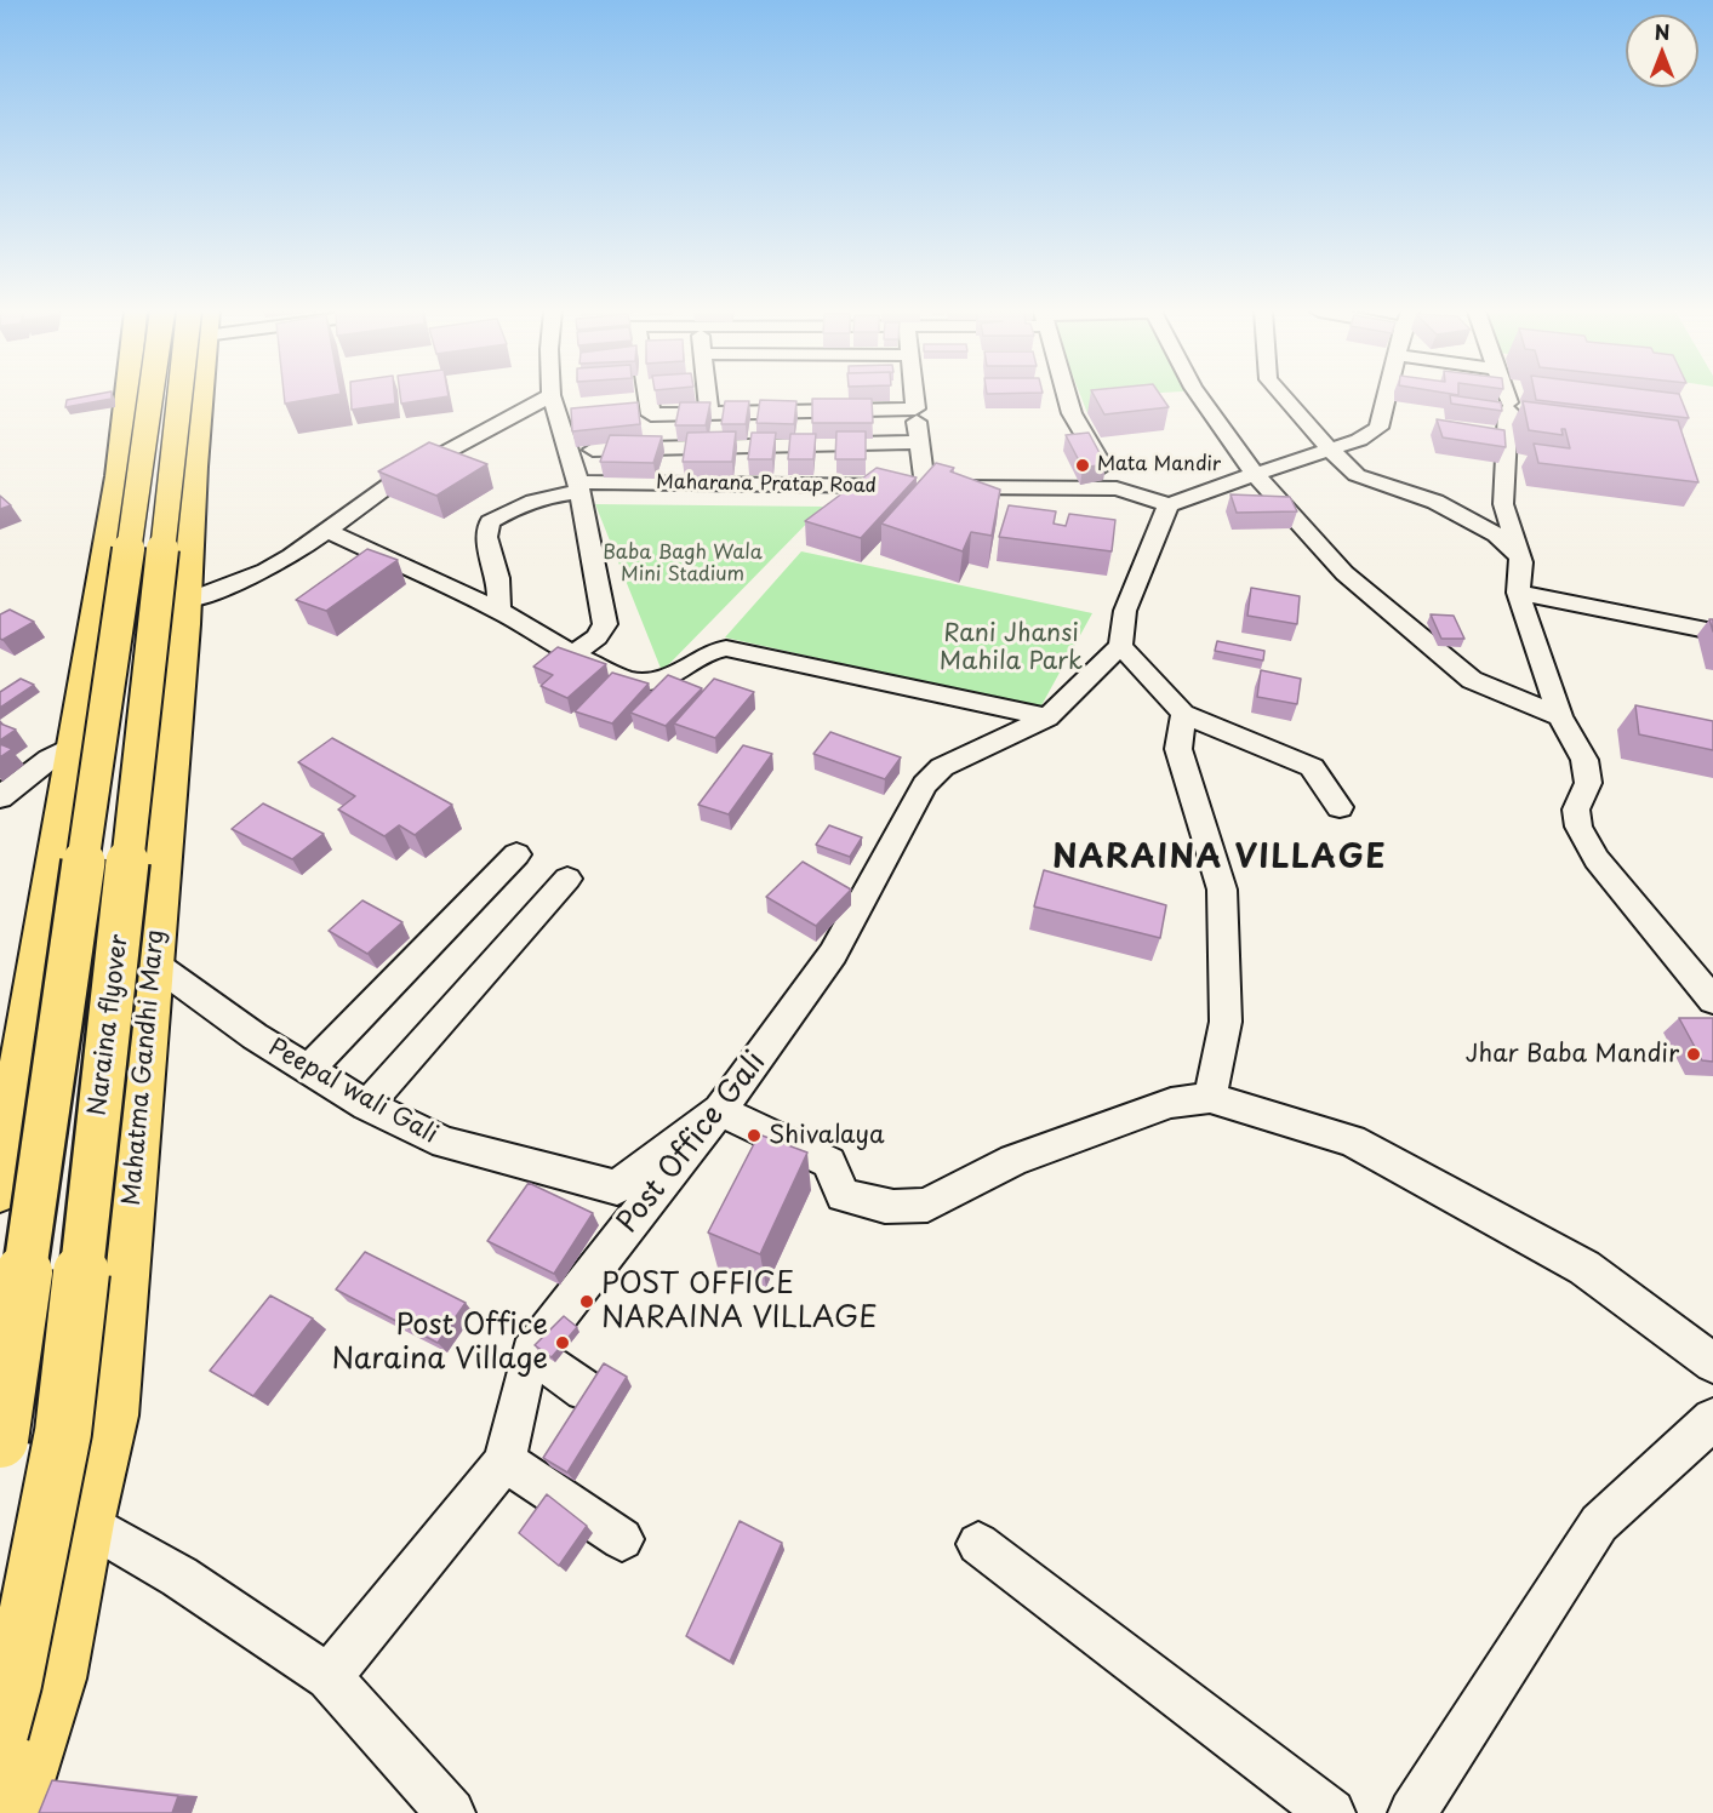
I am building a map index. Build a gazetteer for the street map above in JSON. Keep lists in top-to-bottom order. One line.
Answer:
{"streets":{"main road":["Naraina flyover","Mahatma Gandhi Marg"],"street":["Maharana Pratap Road","Peepal wali Gali","Post Office Gali"]},"crossings":[["Mahatma Gandhi Marg","Peepal wali Gali"],["Peepal wali Gali","Post Office Gali"]],"districts":["NARAINA VILLAGE"],"parks":["Baba Bagh Wala Mini Stadium","Rani Jhansi Mahila Park"],"places":["Mata Mandir","Jhar Baba Mandir","Shivalaya","POST OFFICE NARAINA VILLAGE","Post Office Naraina Village"],"north":"top"}
